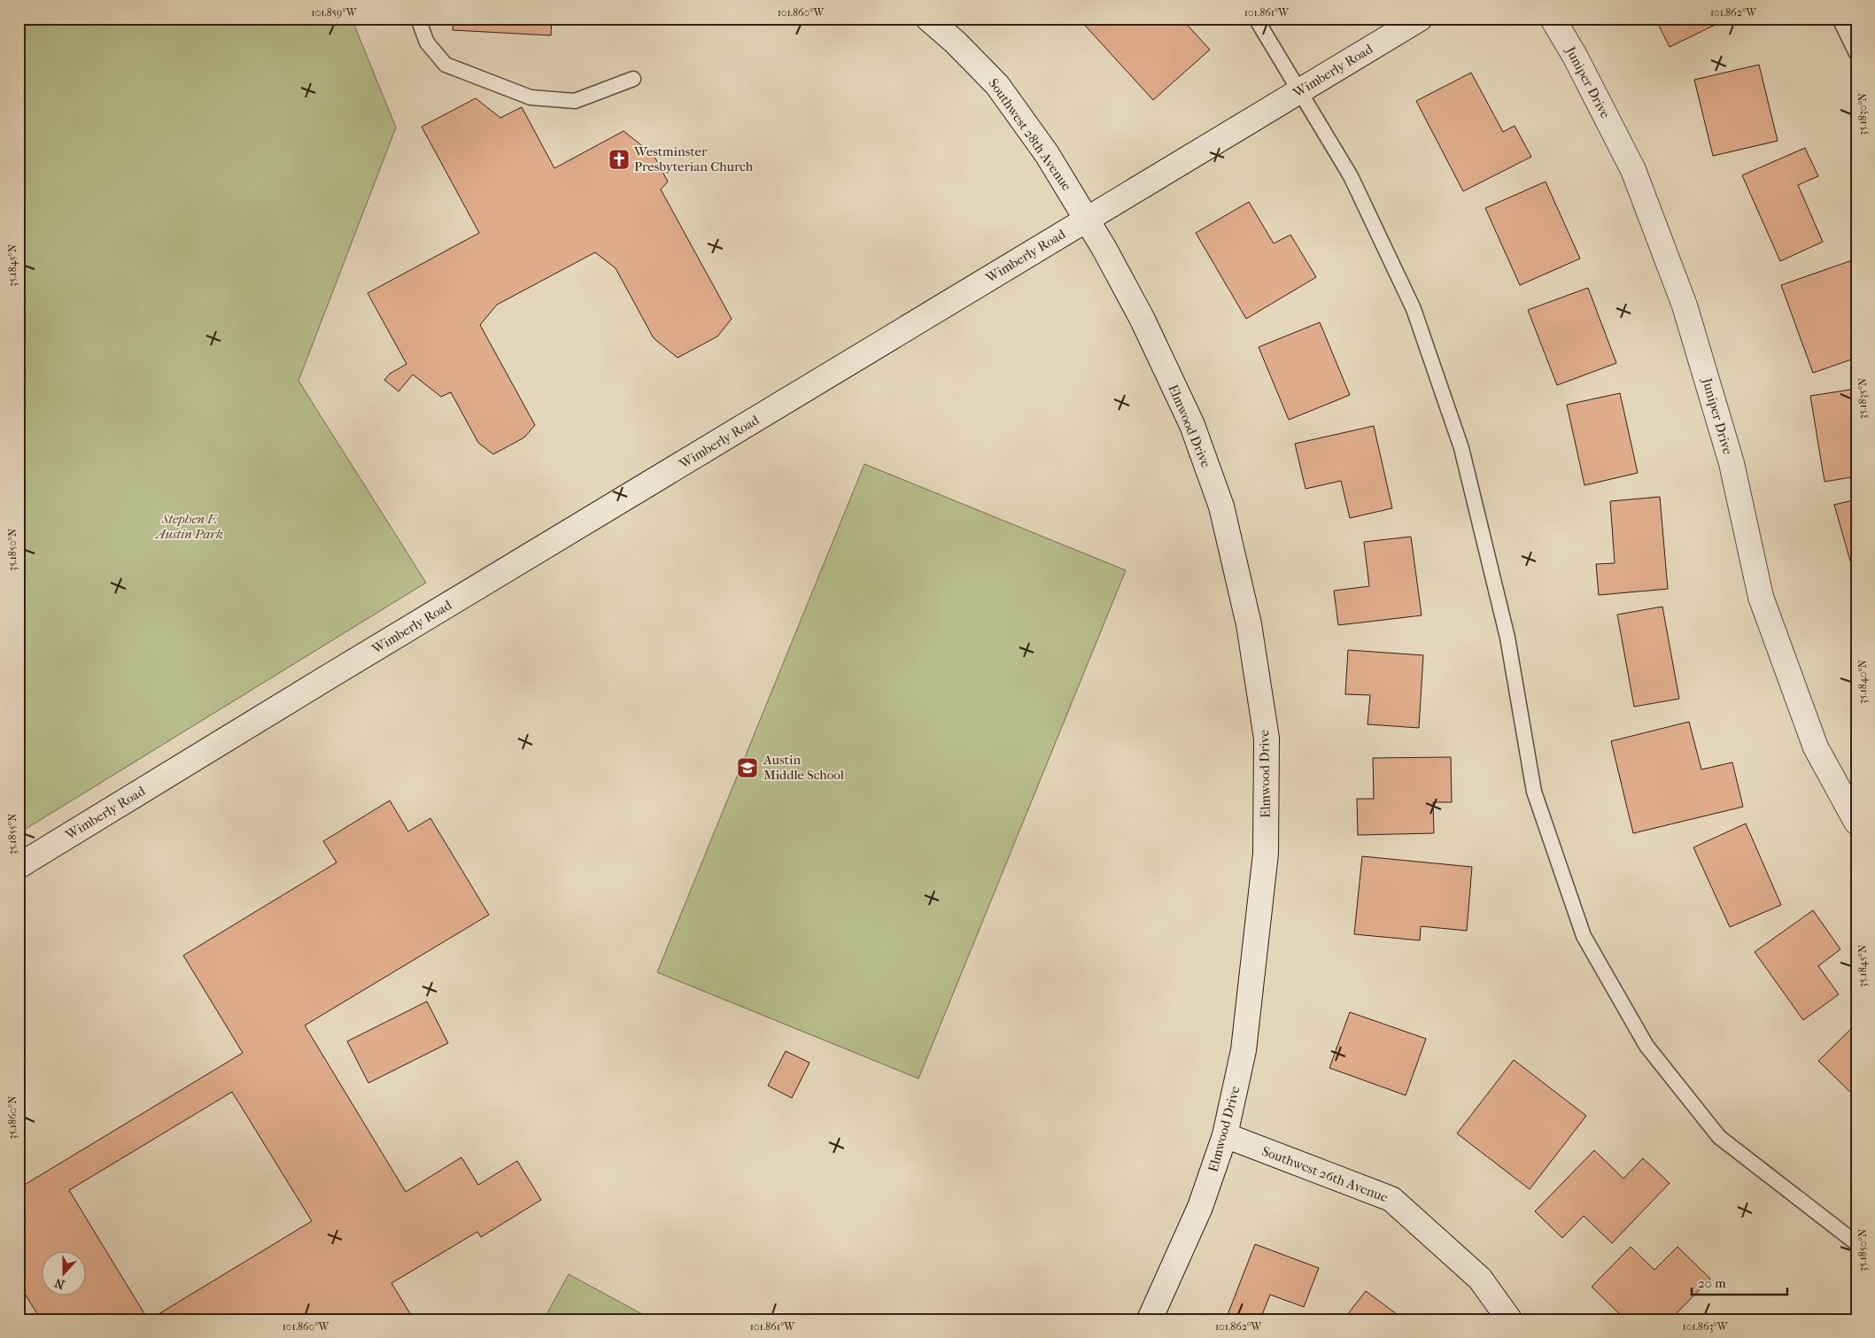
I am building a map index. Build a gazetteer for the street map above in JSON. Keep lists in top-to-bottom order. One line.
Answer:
{"streets":{"main road":["Wimberly Road","Juniper Drive","Southwest 28th Avenue","Elmwood Drive","Southwest 26th Avenue"]},"crossings":[["Wimberly Road","Southwest 28th Avenue"],["Wimberly Road","Elmwood Drive"],["Southwest 28th Avenue","Elmwood Drive"],["Elmwood Drive","Southwest 26th Avenue"]],"parks":["Stephen F. Austin Park"],"places":{"church":["Westminster Presbyterian Church"],"school or university":["Austin Middle School"]},"scale_bar":"20 m","north":"bottom","coordinates":["101.859°W","101.860°W","101.861°W","101.862°W","35.1830°N","35.1845°N","35.1835°N","35.1850°N","35.1840°N","35.1855°N","35.1860°N","101.863°W"]}
